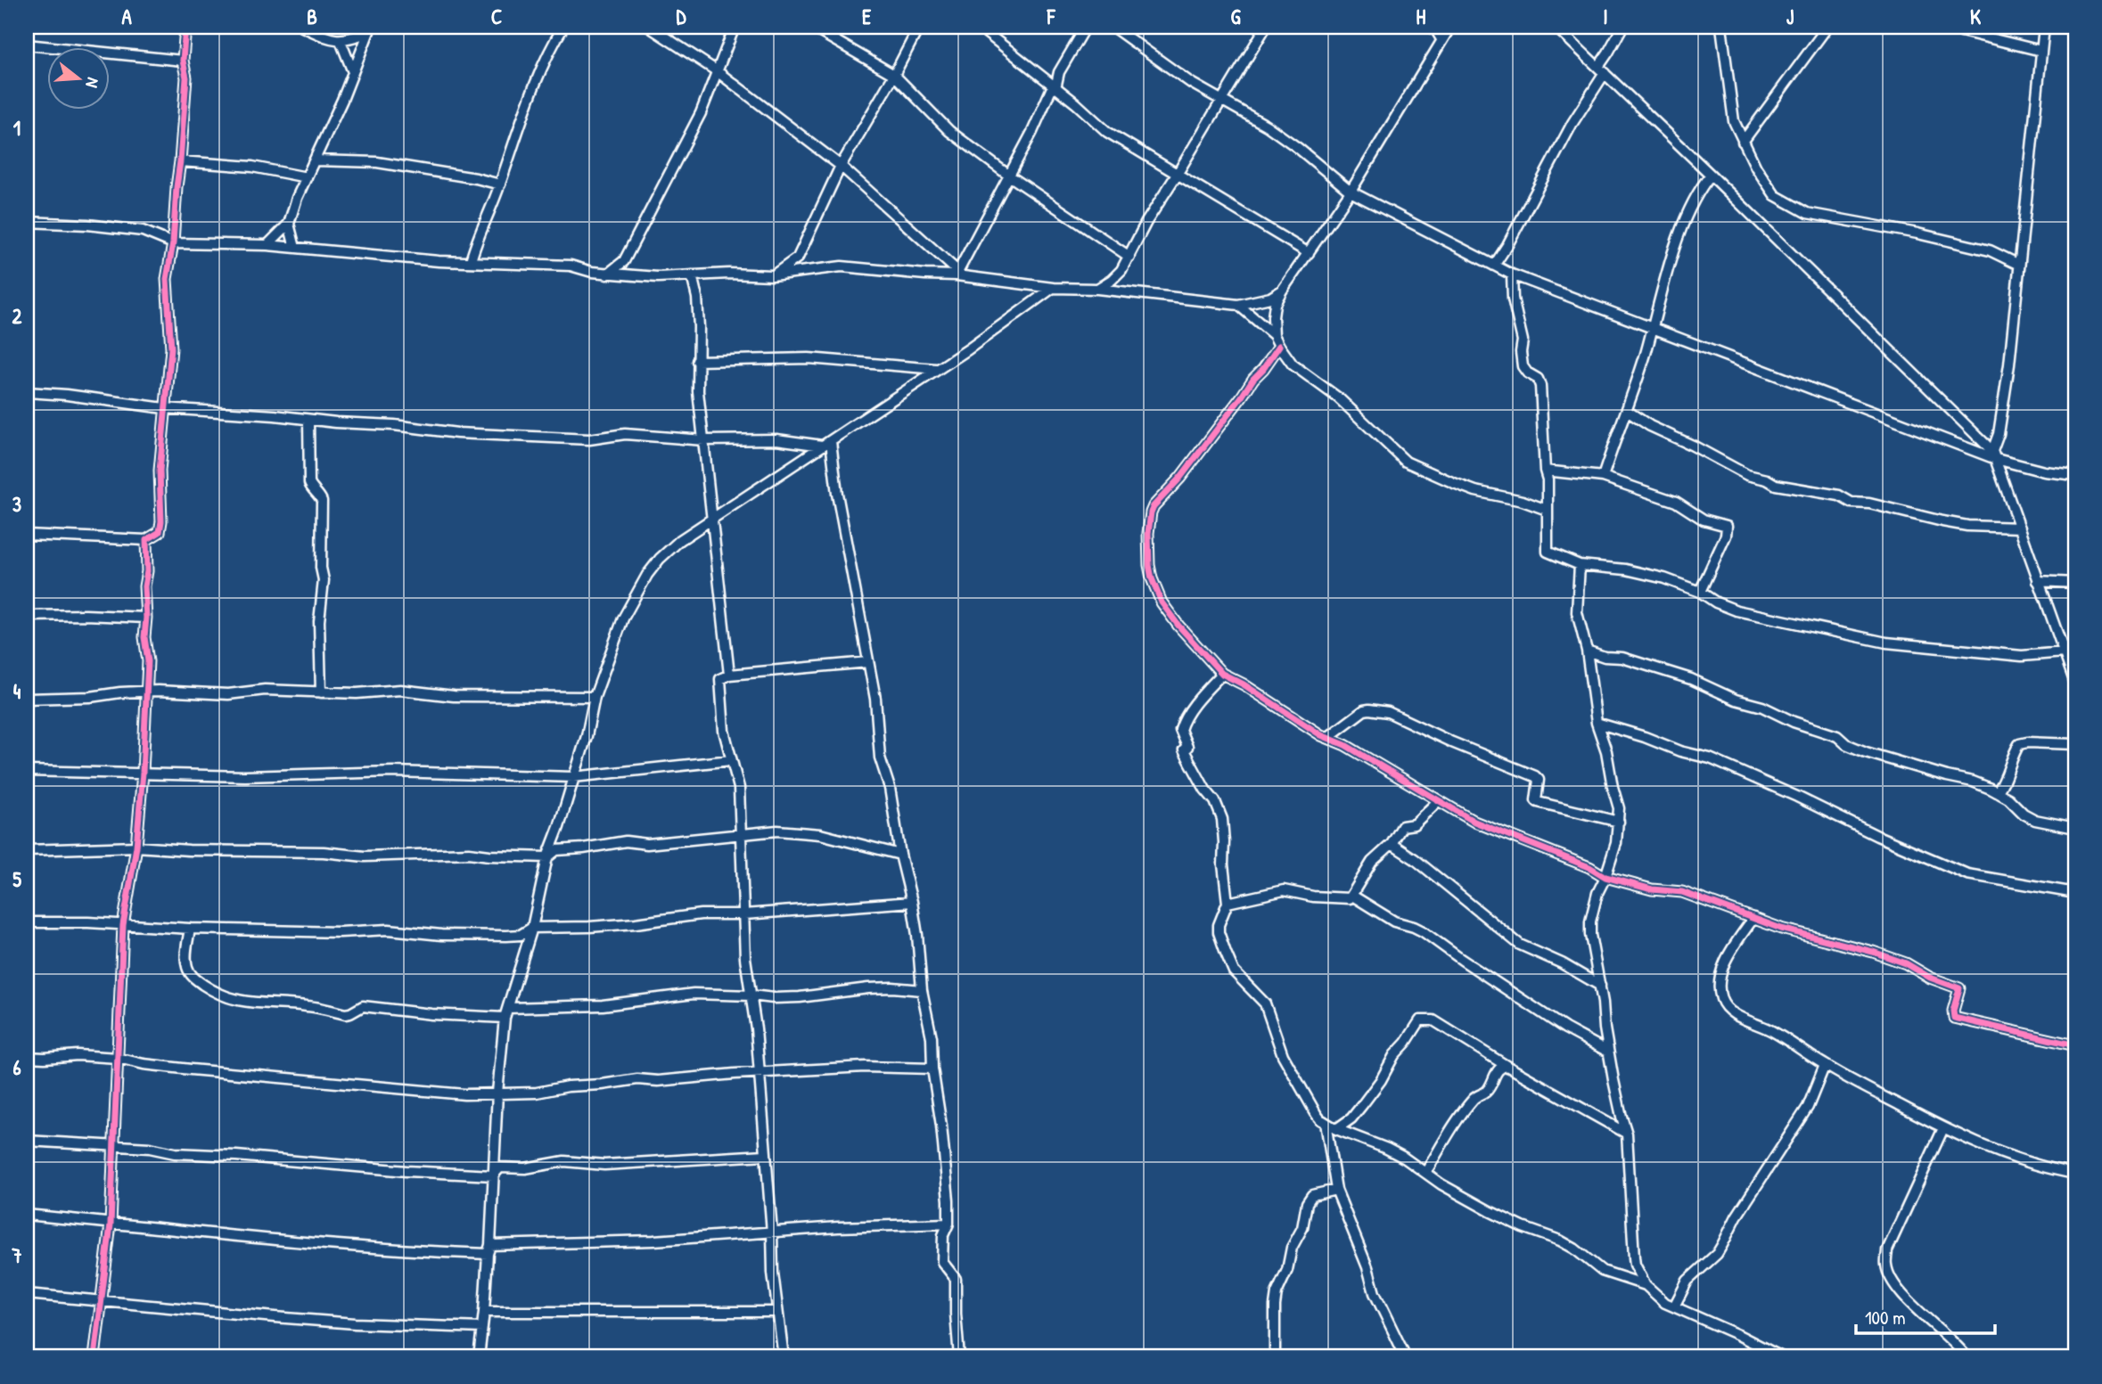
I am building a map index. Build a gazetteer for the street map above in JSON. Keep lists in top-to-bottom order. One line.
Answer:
{"scale_bar":"100 m","north":"right","grid":{"columns":["A","B","C","D","E","F","G","H","I","J","K"],"rows":["1","2","3","4","5","6","7"]}}
